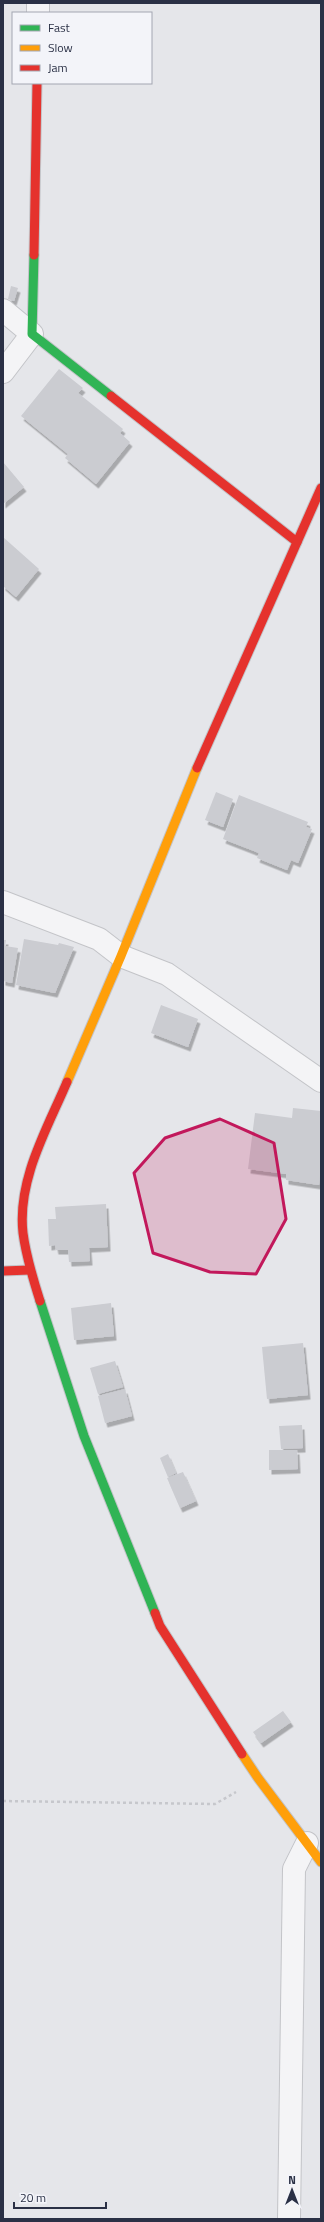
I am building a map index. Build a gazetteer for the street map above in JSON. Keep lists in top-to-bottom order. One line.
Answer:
{"legend":["Fast","Slow","Jam"],"scale_bar":"20 m","north":"top"}
